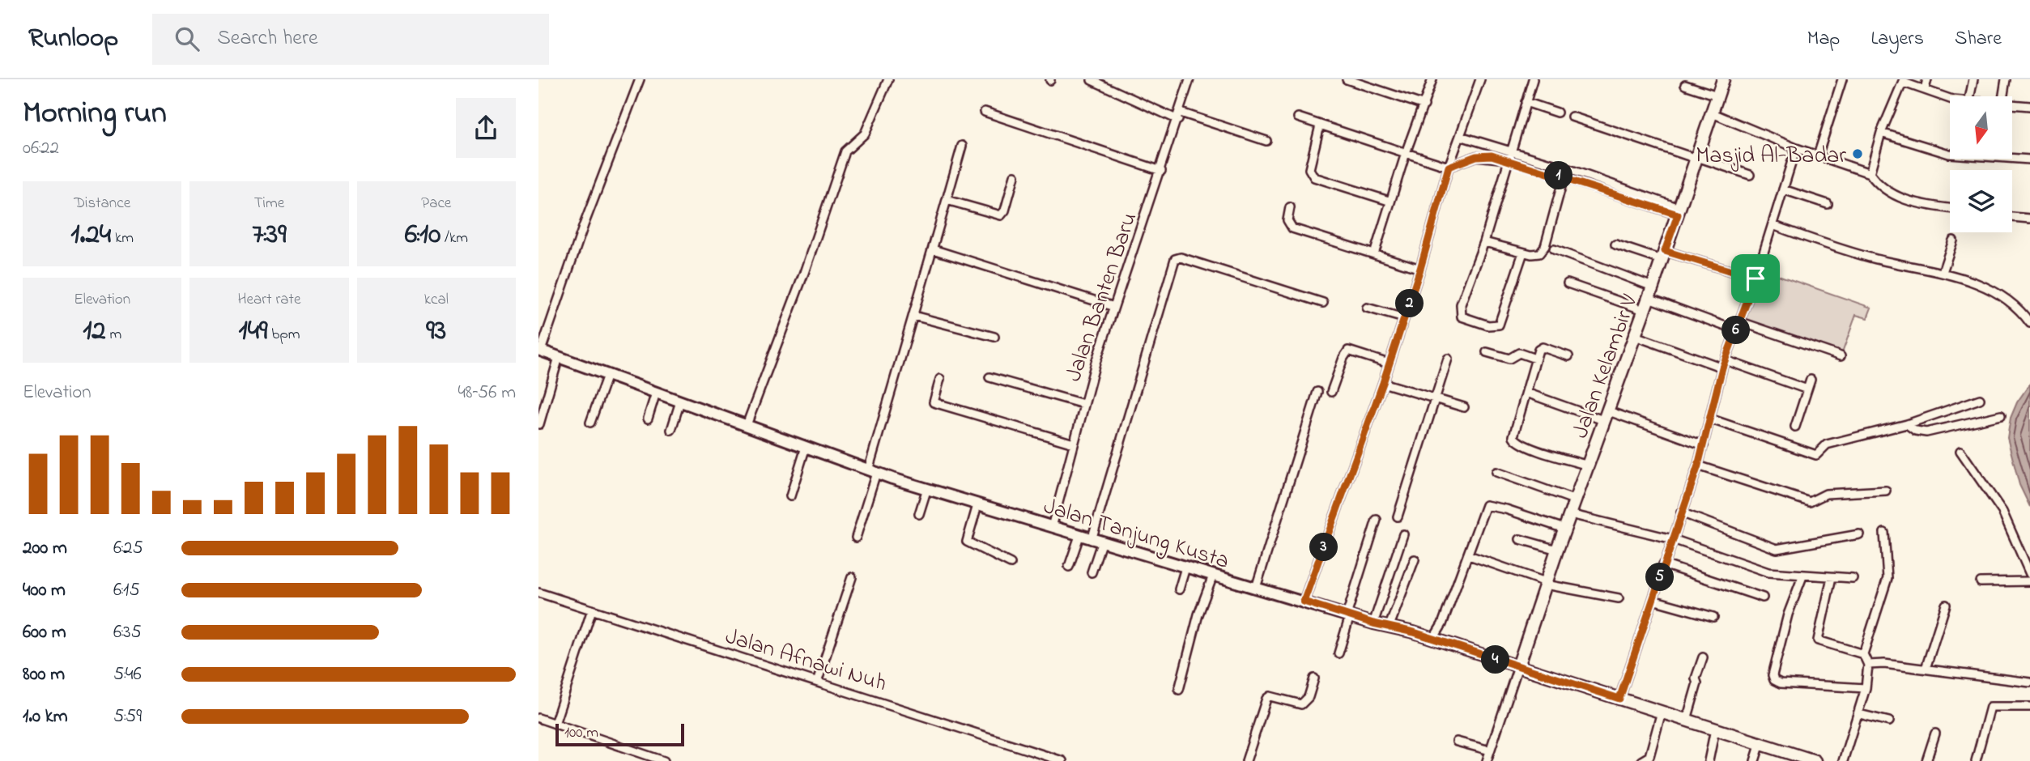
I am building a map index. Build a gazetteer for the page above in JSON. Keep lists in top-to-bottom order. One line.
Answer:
{"streets":{"main road":["Jalan Kelambir V"],"street":["Jalan Banten Baru","Jalan Tanjung Kusta","Jalan Afnawi Nuh"]},"crossings":[["Jalan Banten Baru","Jalan Tanjung Kusta"],["Jalan Kelambir V","Jalan Tanjung Kusta"]],"places":["Masjid Al-Badar"],"scale_bar":"100 m","north":"bottom","page":{"header":"Runloop","search":"Search here","nav":["Map","Layers","Share"],"heading":["Morning run","06:22"],"pins":["1","2","6","3","5","4"],"stats":[["Distance","1.24 km"],["Time","7:39"],["Pace","6:10 /km"],["Elevation","12 m"],["Heart rate","149 bpm"],["kcal","93"]],"chart":["Elevation","48–56 m"],"list":[{"name":"200 m","note":"6:25"},{"name":"400 m","note":"6:15"},{"name":"600 m","note":"6:35"},{"name":"800 m","note":"5:46"},{"name":"1.0 km","note":"5:59"}],"scale":"100 m"}}
